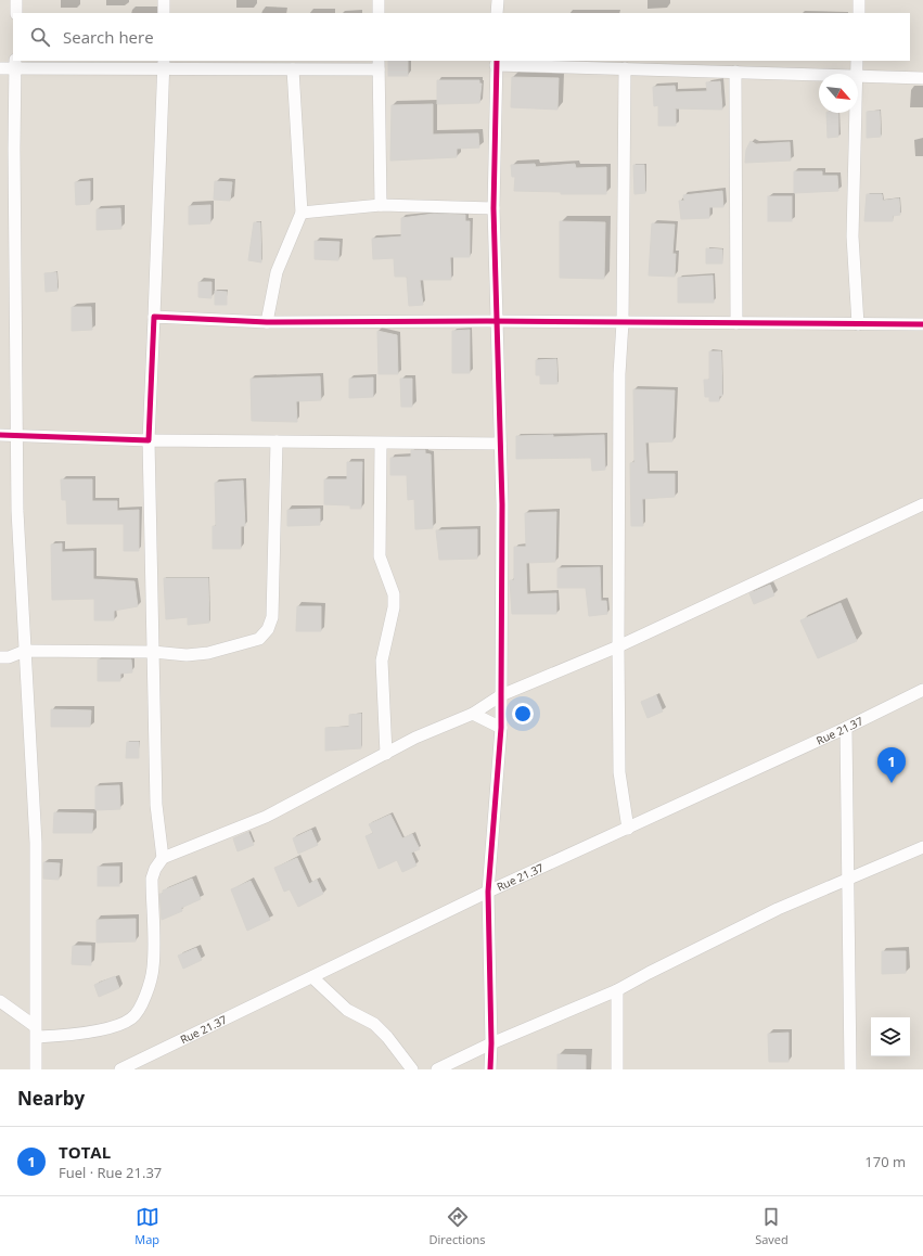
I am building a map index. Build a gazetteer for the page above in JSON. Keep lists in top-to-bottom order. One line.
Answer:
{"streets":{"street":["Rue 21.37"]},"north":"bottom right","page":{"search":"Search here","pins":"1","heading":"Nearby","list":[{"mark":"1","name":"TOTAL","note":"Fuel · Rue 21.37","value":"170 m"}],"nav":["Map","Directions","Saved"]}}
